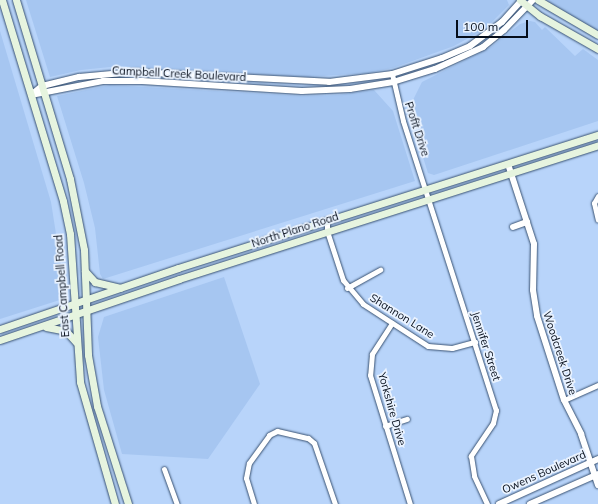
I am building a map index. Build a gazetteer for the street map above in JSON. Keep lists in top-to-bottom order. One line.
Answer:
{"streets":{"main road":["North Plano Road","East Campbell Road"],"street":["Campbell Creek Boulevard","Profit Drive","Shannon Lane","Jennifer Street","Woodcreek Drive","Yorkshire Drive","Owens Boulevard"]},"crossings":[["Campbell Creek Boulevard","Profit Drive"],["Campbell Creek Boulevard","East Campbell Road"],["Profit Drive","North Plano Road"],["Profit Drive","Jennifer Street"],["North Plano Road","East Campbell Road"],["North Plano Road","Shannon Lane"],["North Plano Road","Jennifer Street"],["North Plano Road","Woodcreek Drive"],["Shannon Lane","Jennifer Street"],["Shannon Lane","Yorkshire Drive"],["Woodcreek Drive","Owens Boulevard"]],"scale_bar":"100 m"}
